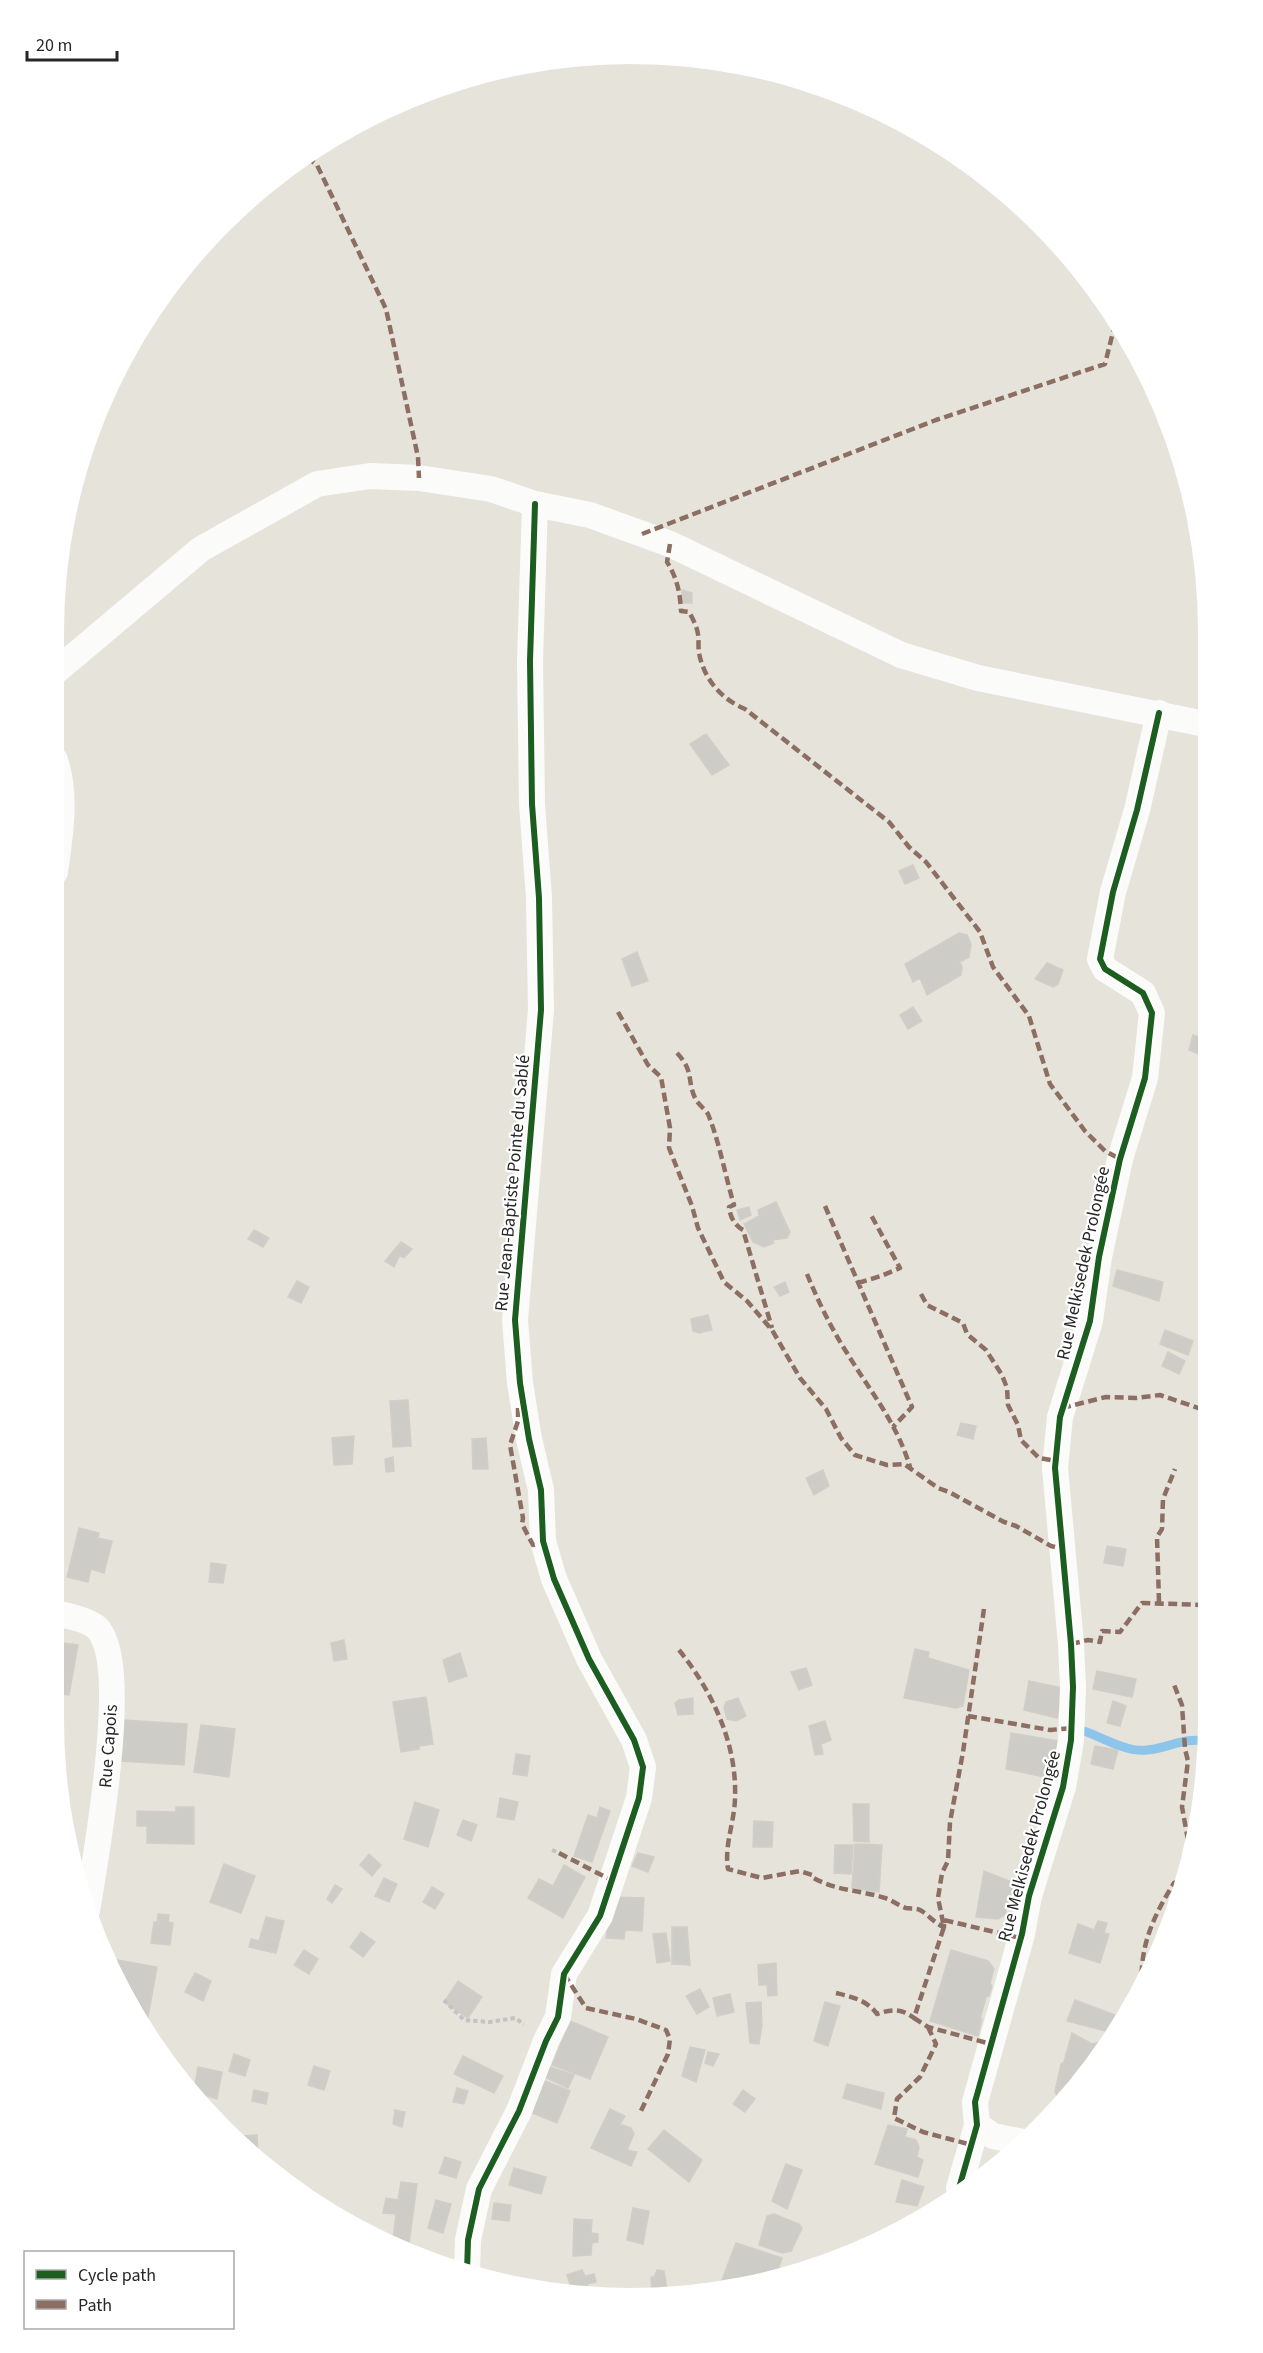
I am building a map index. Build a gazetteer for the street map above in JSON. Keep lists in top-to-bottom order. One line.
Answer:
{"streets":{"street":["Rue Jean-Baptiste Pointe du Sablé","Rue Melkisedek Prolongée","Rue Capois"]},"legend":["Cycle path","Path"],"scale_bar":"20 m"}
